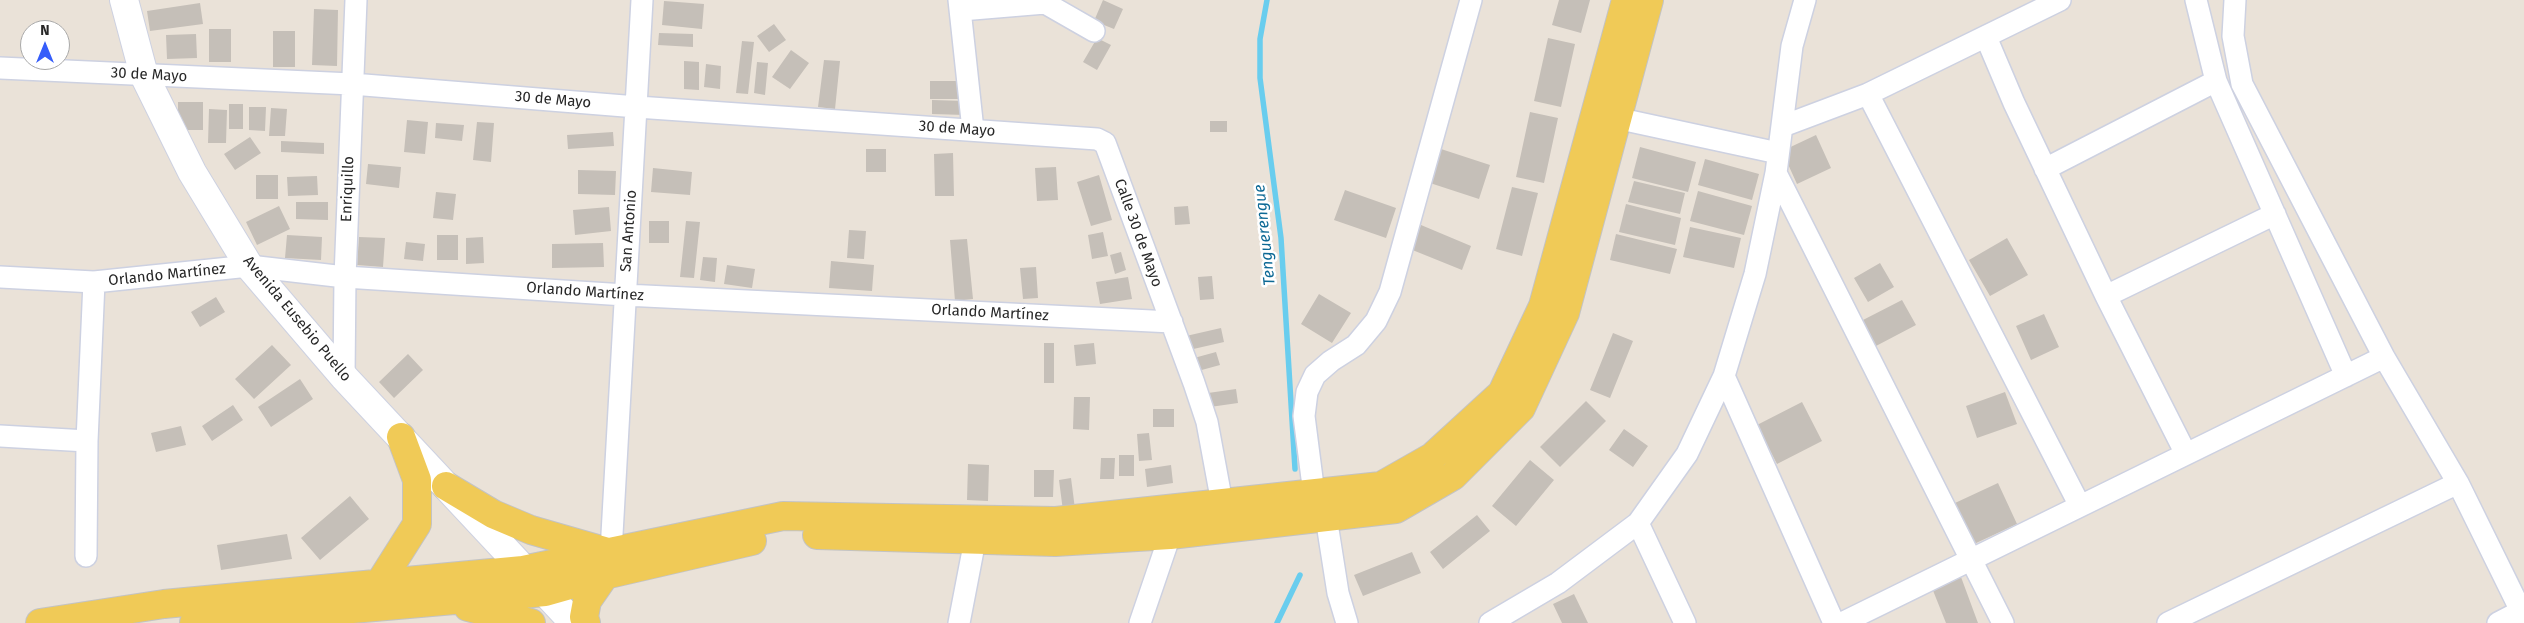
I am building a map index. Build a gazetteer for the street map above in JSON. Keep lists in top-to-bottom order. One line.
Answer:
{"streets":{"main road":["Avenida Eusebio Puello"],"street":["30 de Mayo","Enriquillo","San Antonio","Calle 30 de Mayo","Orlando Martínez"]},"crossings":[["30 de Mayo","Enriquillo"],["30 de Mayo","San Antonio"],["30 de Mayo","Calle 30 de Mayo"],["30 de Mayo","Avenida Eusebio Puello"],["Enriquillo","Orlando Martínez"],["Enriquillo","Avenida Eusebio Puello"],["San Antonio","Orlando Martínez"],["Calle 30 de Mayo","Orlando Martínez"],["Orlando Martínez","Avenida Eusebio Puello"]],"water":["Tenguerengue"],"north":"top"}
